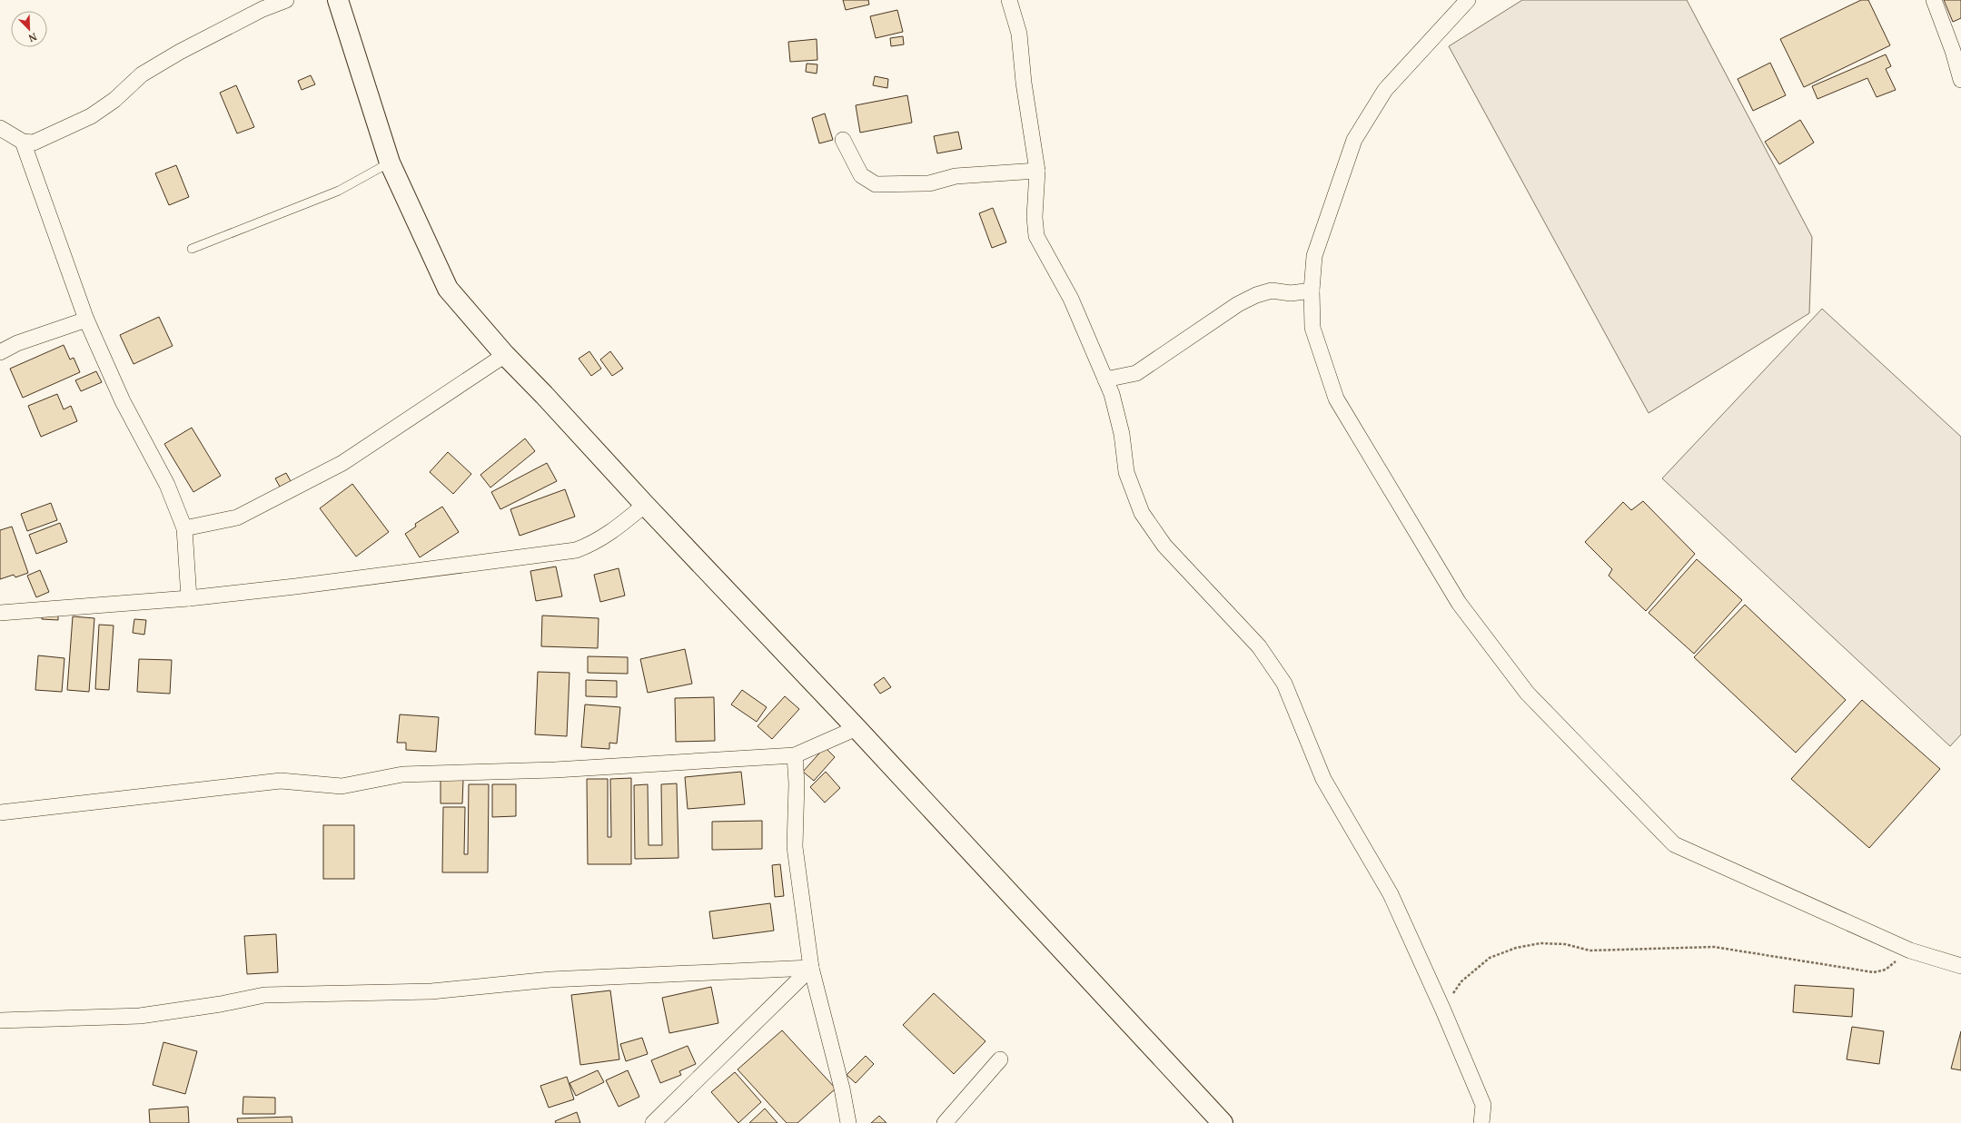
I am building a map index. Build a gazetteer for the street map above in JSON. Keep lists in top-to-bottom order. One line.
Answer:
{"north":"bottom right"}
